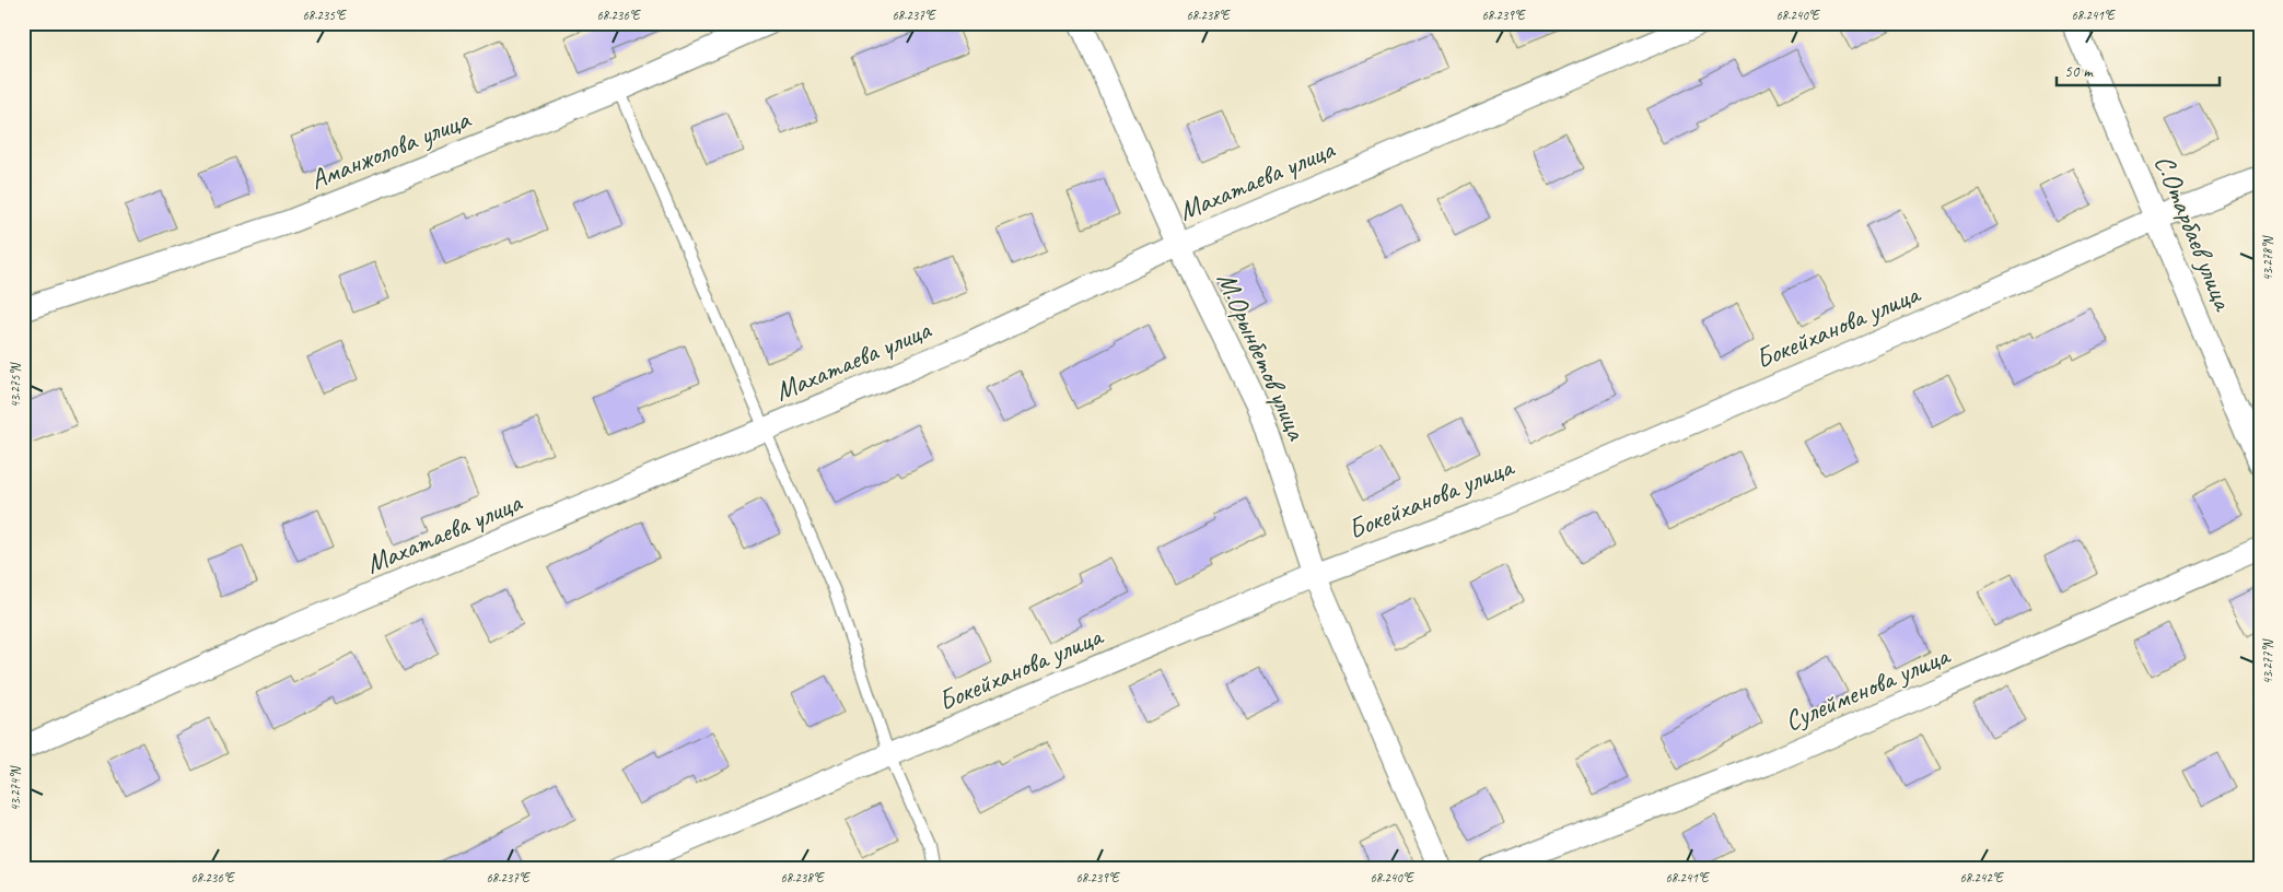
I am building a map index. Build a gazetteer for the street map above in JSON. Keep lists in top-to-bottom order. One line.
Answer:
{"streets":{"street":["Аманжолова улица","Махатаева улица","С.Отарбаев улица","Бокейханова улица","М.Орынбетов улица","Сулейменова улица"]},"crossings":[["Махатаева улица","М.Орынбетов улица"],["С.Отарбаев улица","Бокейханова улица"],["Бокейханова улица","М.Орынбетов улица"]],"scale_bar":"50 m","coordinates":["68.235°E","68.236°E","68.237°E","68.238°E","68.239°E","68.240°E","68.241°E","43.278°N","43.275°N","43.277°N","43.274°N","68.242°E"]}
